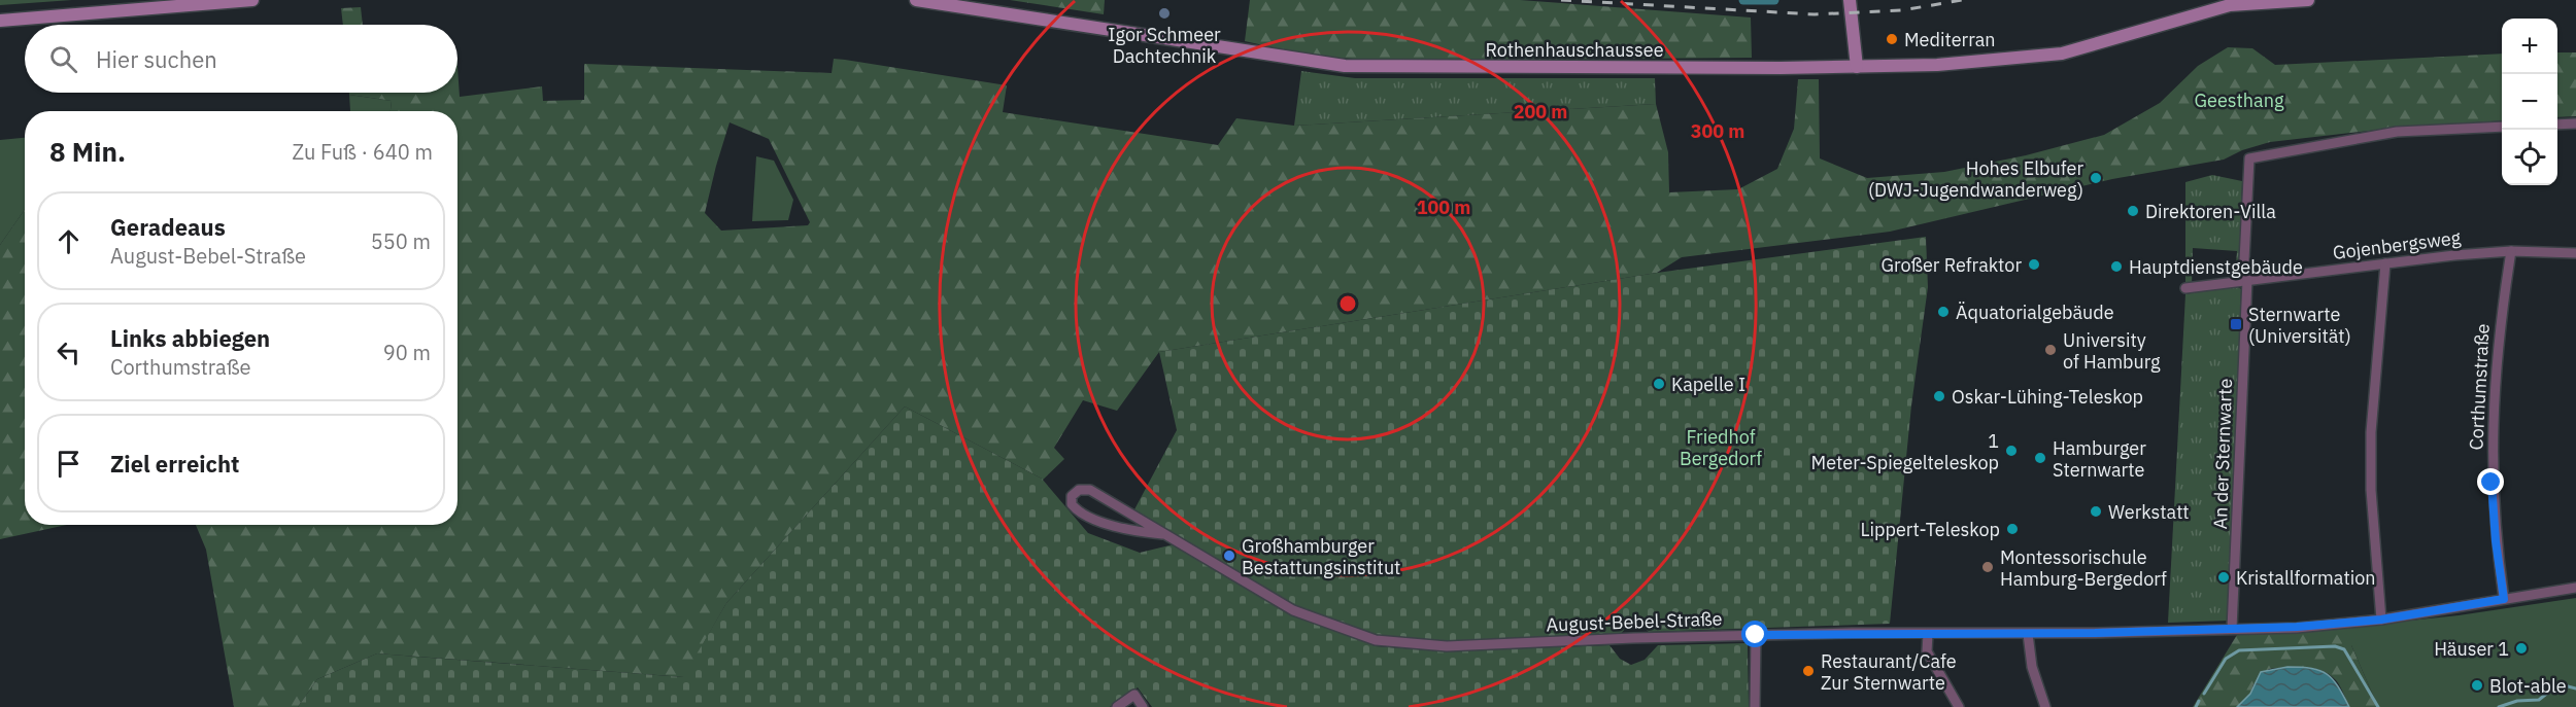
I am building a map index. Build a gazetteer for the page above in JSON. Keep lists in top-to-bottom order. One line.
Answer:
{"streets":{"main road":["Rothenhauschaussee"],"street":["Gojenbergsweg","Corthumstraße","An der Sternwarte","August-Bebel-Straße"]},"crossings":[["Gojenbergsweg","Corthumstraße"],["Gojenbergsweg","An der Sternwarte"],["Corthumstraße","August-Bebel-Straße"],["An der Sternwarte","August-Bebel-Straße"]],"parks":["Geesthang","Friedhof Bergedorf"],"places":{"other":["Igor Schmeer Dachtechnik","Mediterran","Hohes Elbufer (DWJ-Jugendwanderweg)","Direktoren-Villa","Großer Refraktor","Hauptdienstgebäude","Äquatorialgebäude","University of Hamburg","Kapelle I","Oskar-Lühing-Teleskop","1 Meter-Spiegelteleskop","Hamburger Sternwarte","Werkstatt","Lippert-Teleskop","Großhamburger Bestattungsinstitut","Montessorischule Hamburg-Bergedorf","Kristallformation","Häuser 1","Restaurant/Cafe Zur Sternwarte","Blot-able"],"transit":["Sternwarte (Universität)"]},"page":{"map_buttons":["+","−"],"search":"Hier suchen","heading":["8 Min.","Zu Fuß · 640 m"],"list":[["Geradeaus","August-Bebel-Straße","550 m"],["Links abbiegen","Corthumstraße","90 m"],"Ziel erreicht"]},"rings":["200 m","300 m","100 m"]}
